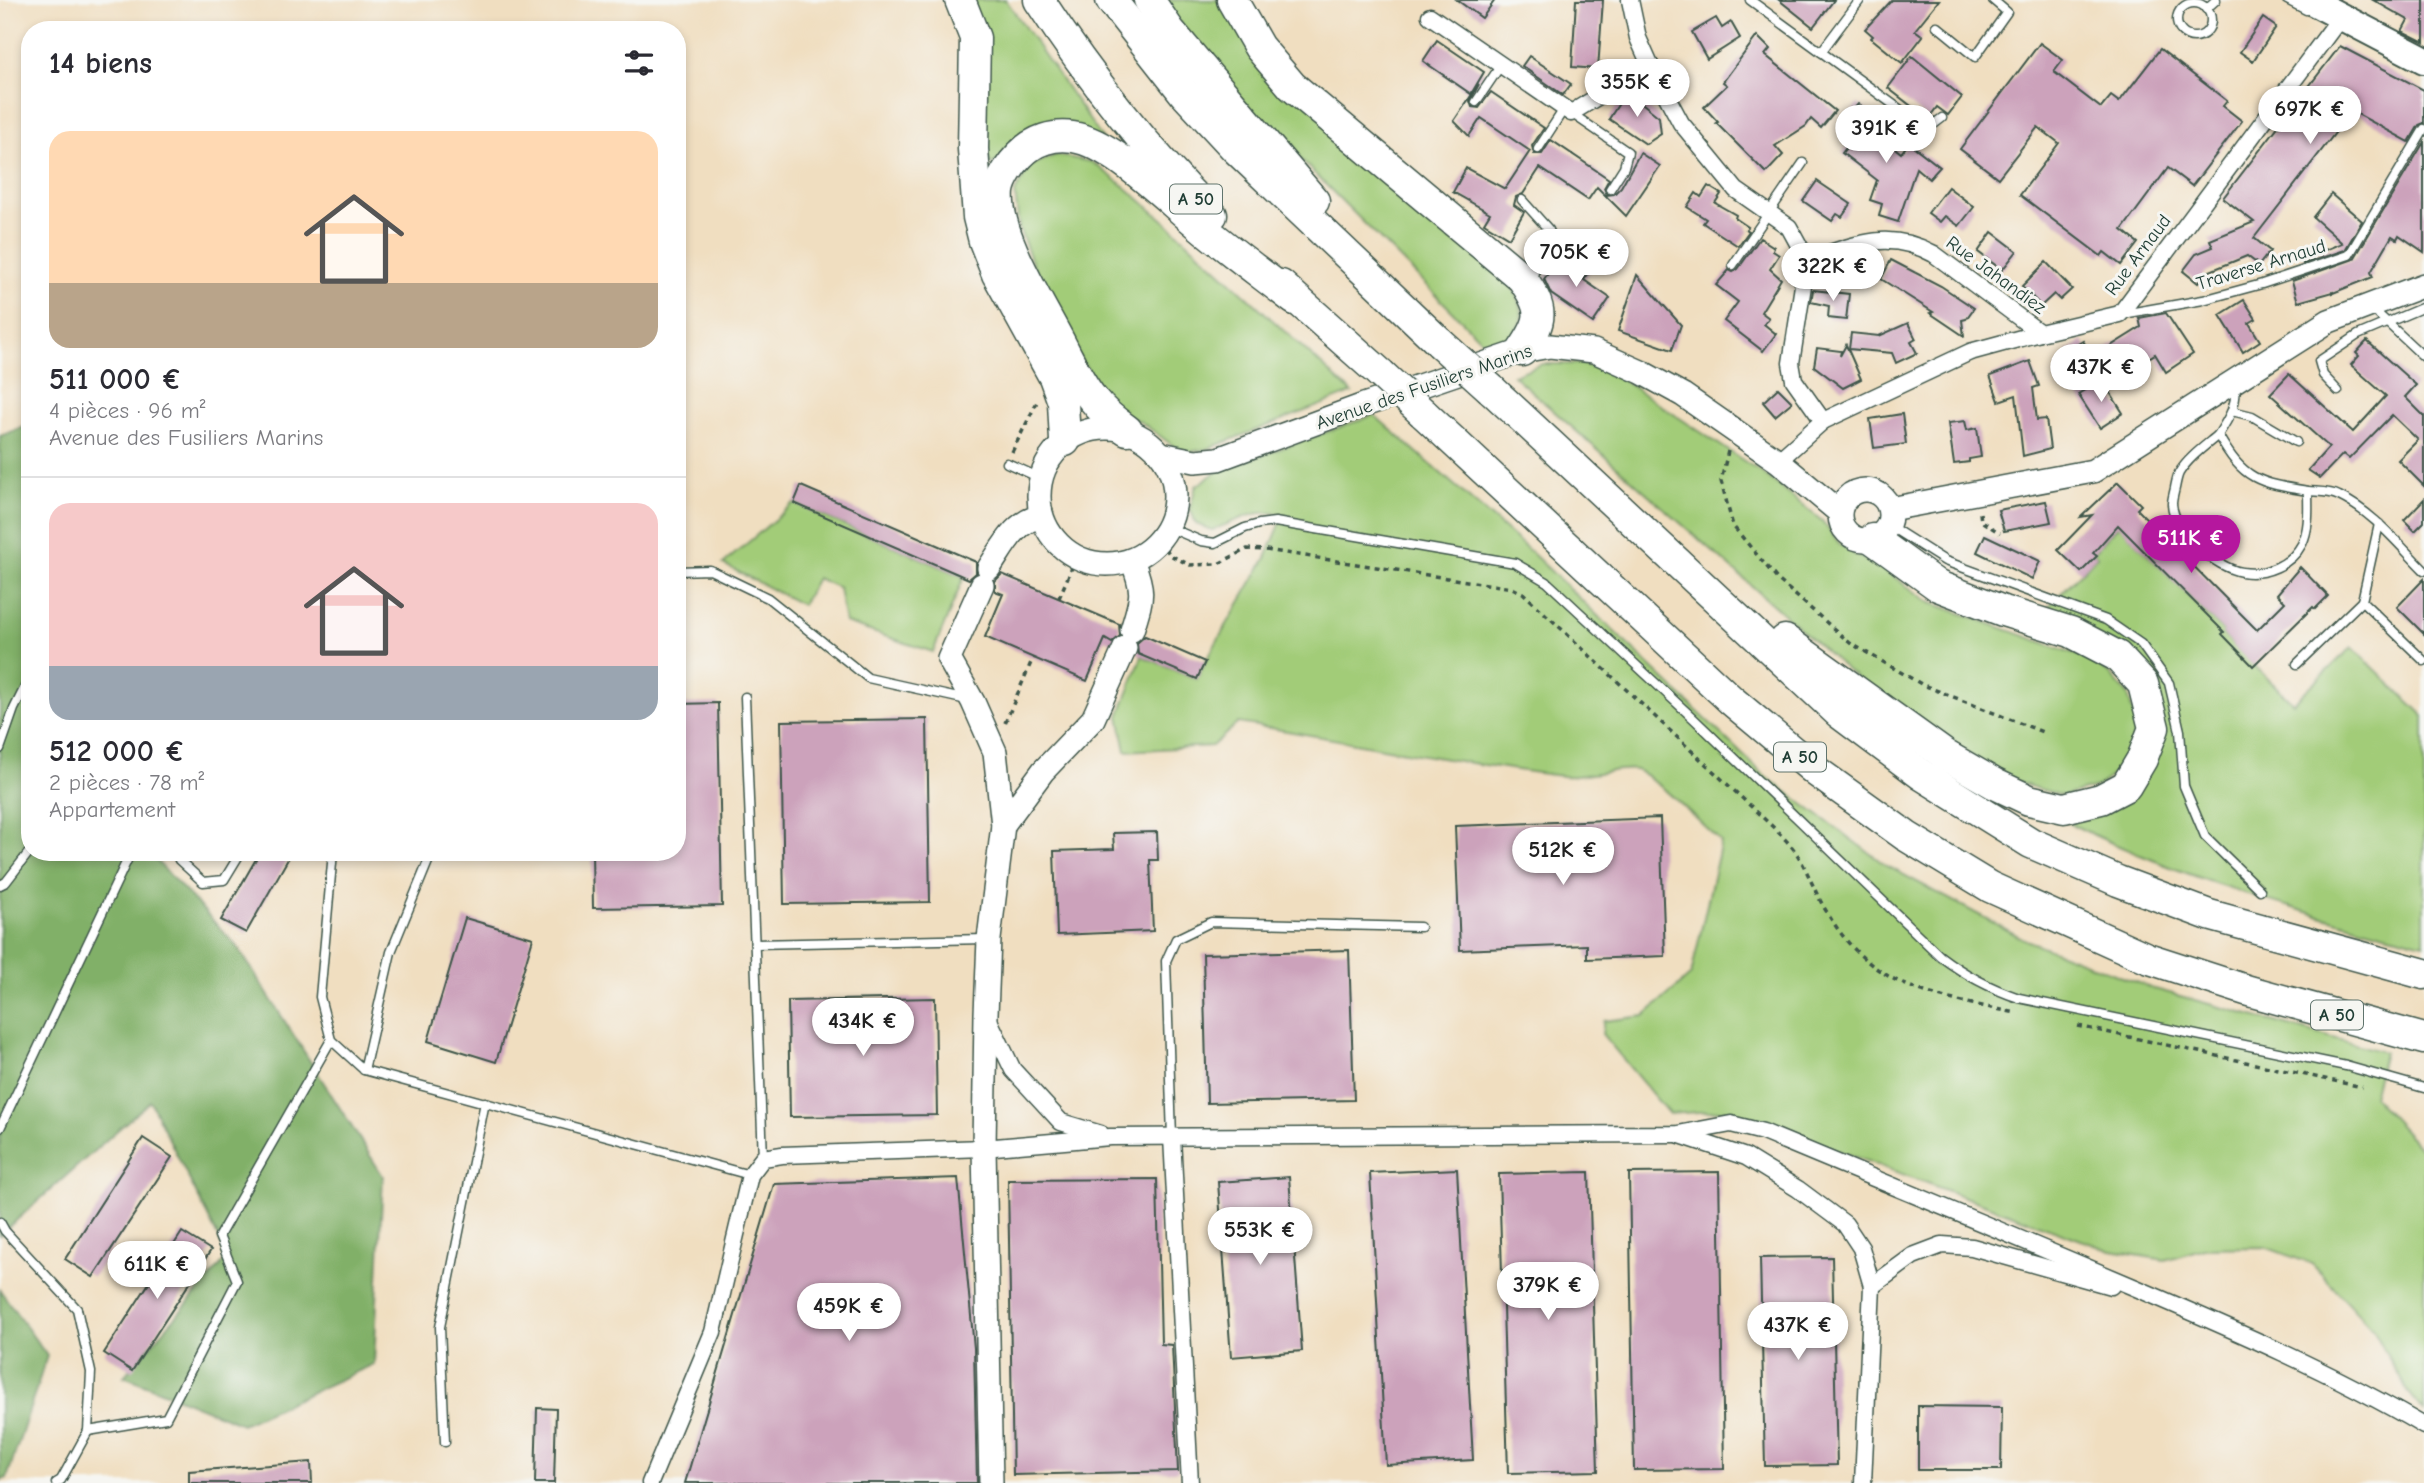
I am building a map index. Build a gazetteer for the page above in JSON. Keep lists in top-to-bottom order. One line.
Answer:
{"streets":{"highway":["A 50"],"street":["Rue Arnaud","Rue Jahandiez","Avenue des Fusiliers Marins"],"lane":["Traverse Arnaud"]},"crossings":[["Rue Arnaud","Traverse Arnaud"],["Rue Arnaud","Rue Jahandiez"],["Rue Arnaud","Avenue des Fusiliers Marins"]],"page":{"heading":"14 biens","price":["355K €","697K €","391K €","705K €","322K €","437K €","511K €","512K €","434K €","553K €","611K €","379K €","459K €","437K €"],"list":[{"name":"511 000 €","note":"4 pièces · 96 m² · Avenue des Fusiliers Marins"},{"name":"512 000 €","note":"2 pièces · 78 m² · Appartement"}]}}
